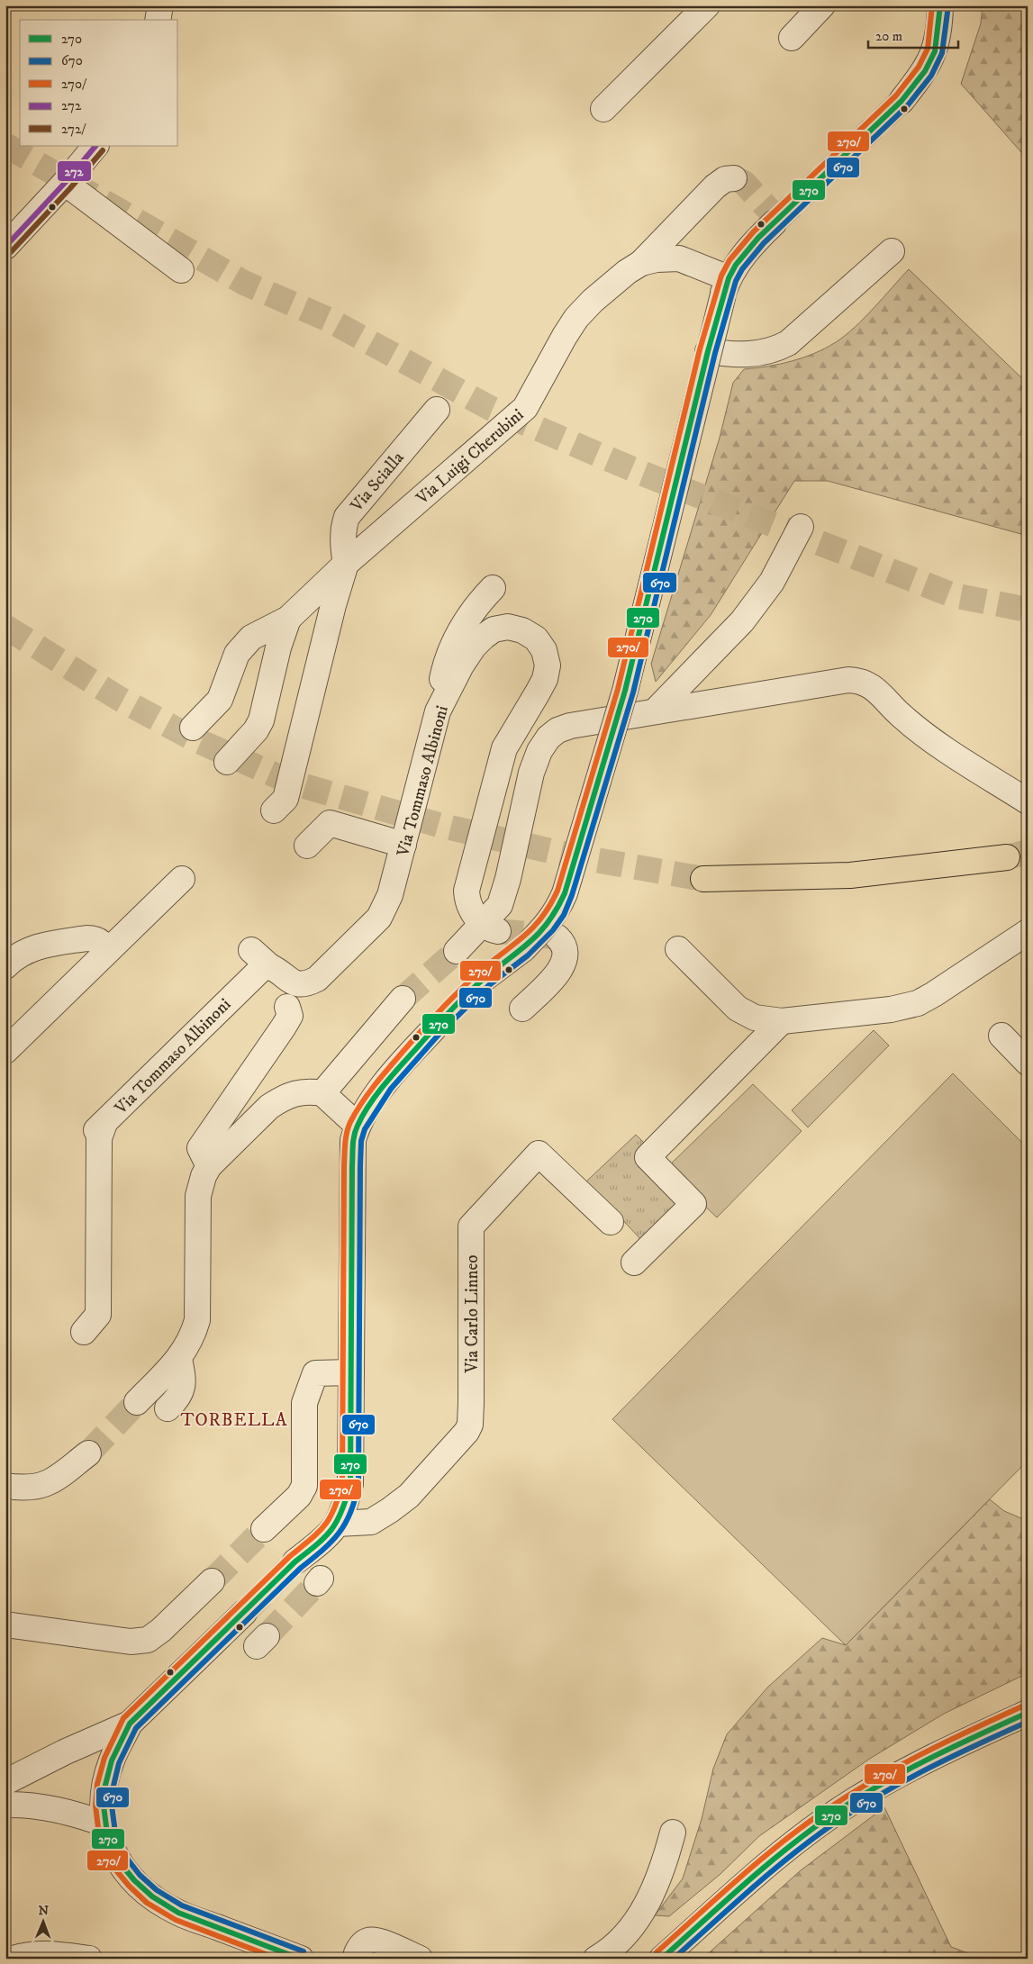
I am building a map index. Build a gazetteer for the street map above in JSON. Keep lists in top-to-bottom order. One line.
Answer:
{"streets":{"street":["Via Luigi Cherubini","Via Scialla","Via Tommaso Albinoni","Via Carlo Linneo"]},"crossings":[["Via Luigi Cherubini","Via Scialla"]],"districts":["TORBELLA"],"lines":["transit line 270","transit line 670","transit line 270/","transit line 272","transit line 272/"],"legend":["270","670","270/","272","272/"],"scale_bar":"20 m","north":"top"}
